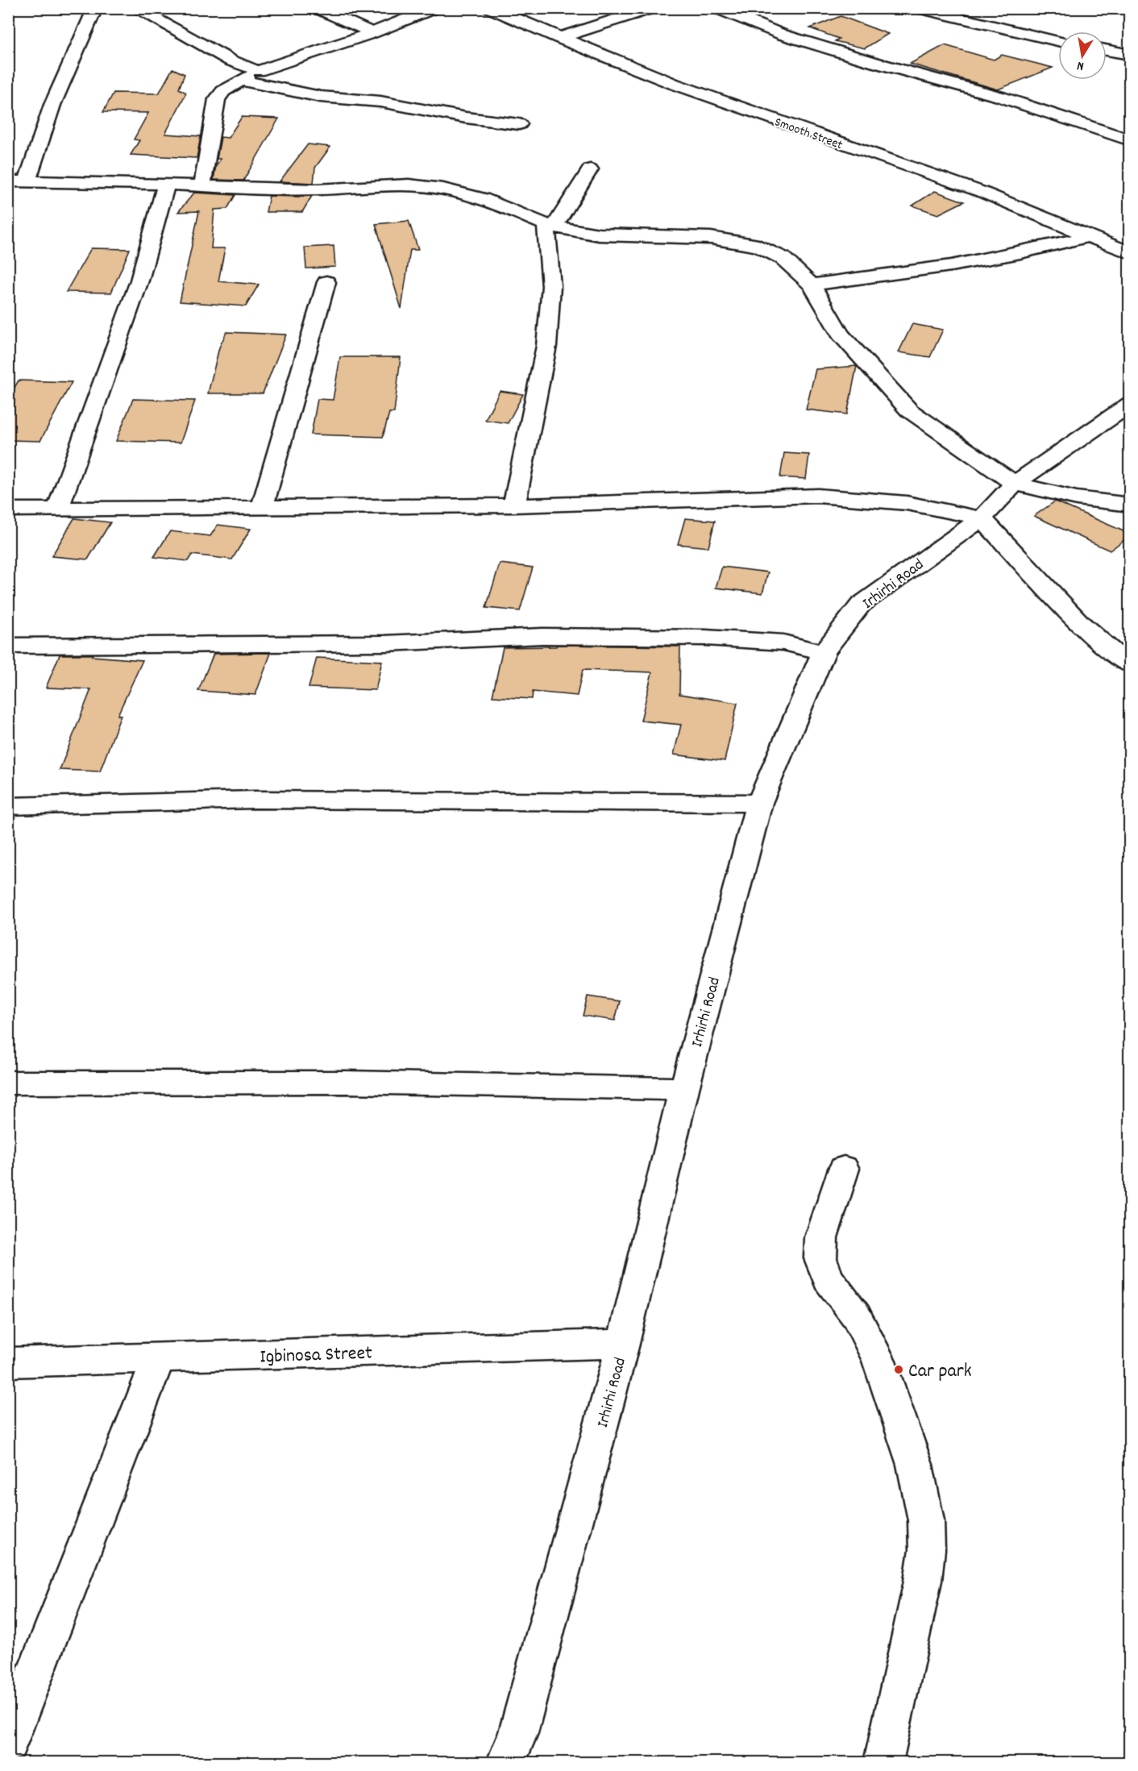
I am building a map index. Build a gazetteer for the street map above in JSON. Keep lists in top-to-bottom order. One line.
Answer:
{"streets":{"street":["Smooth Street","Irhirhi Road","Igbinosa Street"]},"crossings":[["Irhirhi Road","Igbinosa Street"]],"places":["Car park"],"north":"bottom"}
